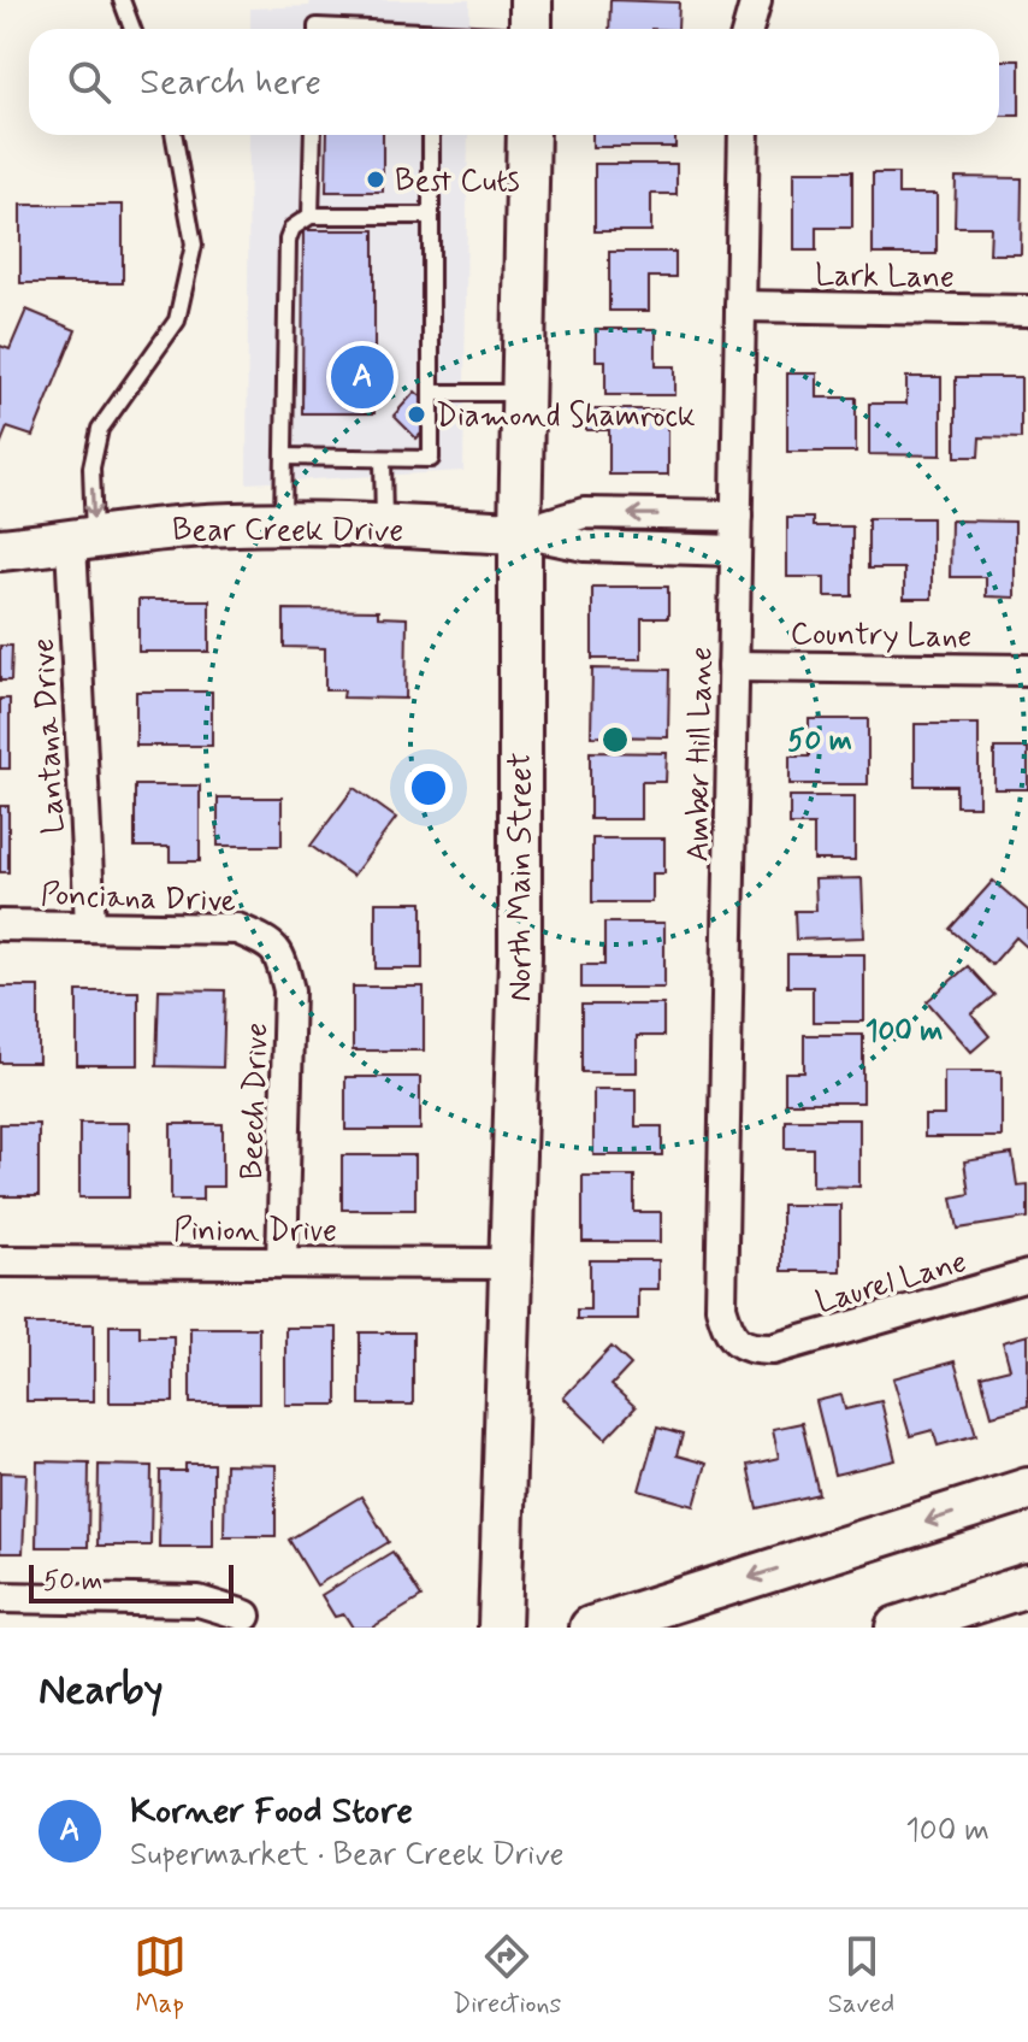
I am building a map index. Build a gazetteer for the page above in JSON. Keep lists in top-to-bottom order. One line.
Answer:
{"streets":{"main road":["Bear Creek Drive","North Main Street"],"street":["Lark Lane","Country Lane","Lantana Drive","Amber Hill Lane","Ponciana Drive","Beech Drive","Pinion Drive","Laurel Lane"]},"crossings":[["Lark Lane","Amber Hill Lane"],["Bear Creek Drive","Lantana Drive"],["Bear Creek Drive","Amber Hill Lane"],["Bear Creek Drive","North Main Street"],["Country Lane","Amber Hill Lane"],["Lantana Drive","Ponciana Drive"],["Amber Hill Lane","Laurel Lane"],["North Main Street","Pinion Drive"],["Ponciana Drive","Beech Drive"],["Beech Drive","Pinion Drive"]],"places":["Best Cuts","Diamond Shamrock"],"scale_bar":"50 m","page":{"search":"Search here","pins":"A","scale":"50 m","heading":"Nearby","list":[{"mark":"A","name":"Korner Food Store","note":"Supermarket · Bear Creek Drive","value":"100 m"}],"nav":["Map","Directions","Saved"]},"rings":["50 m","100 m"]}
